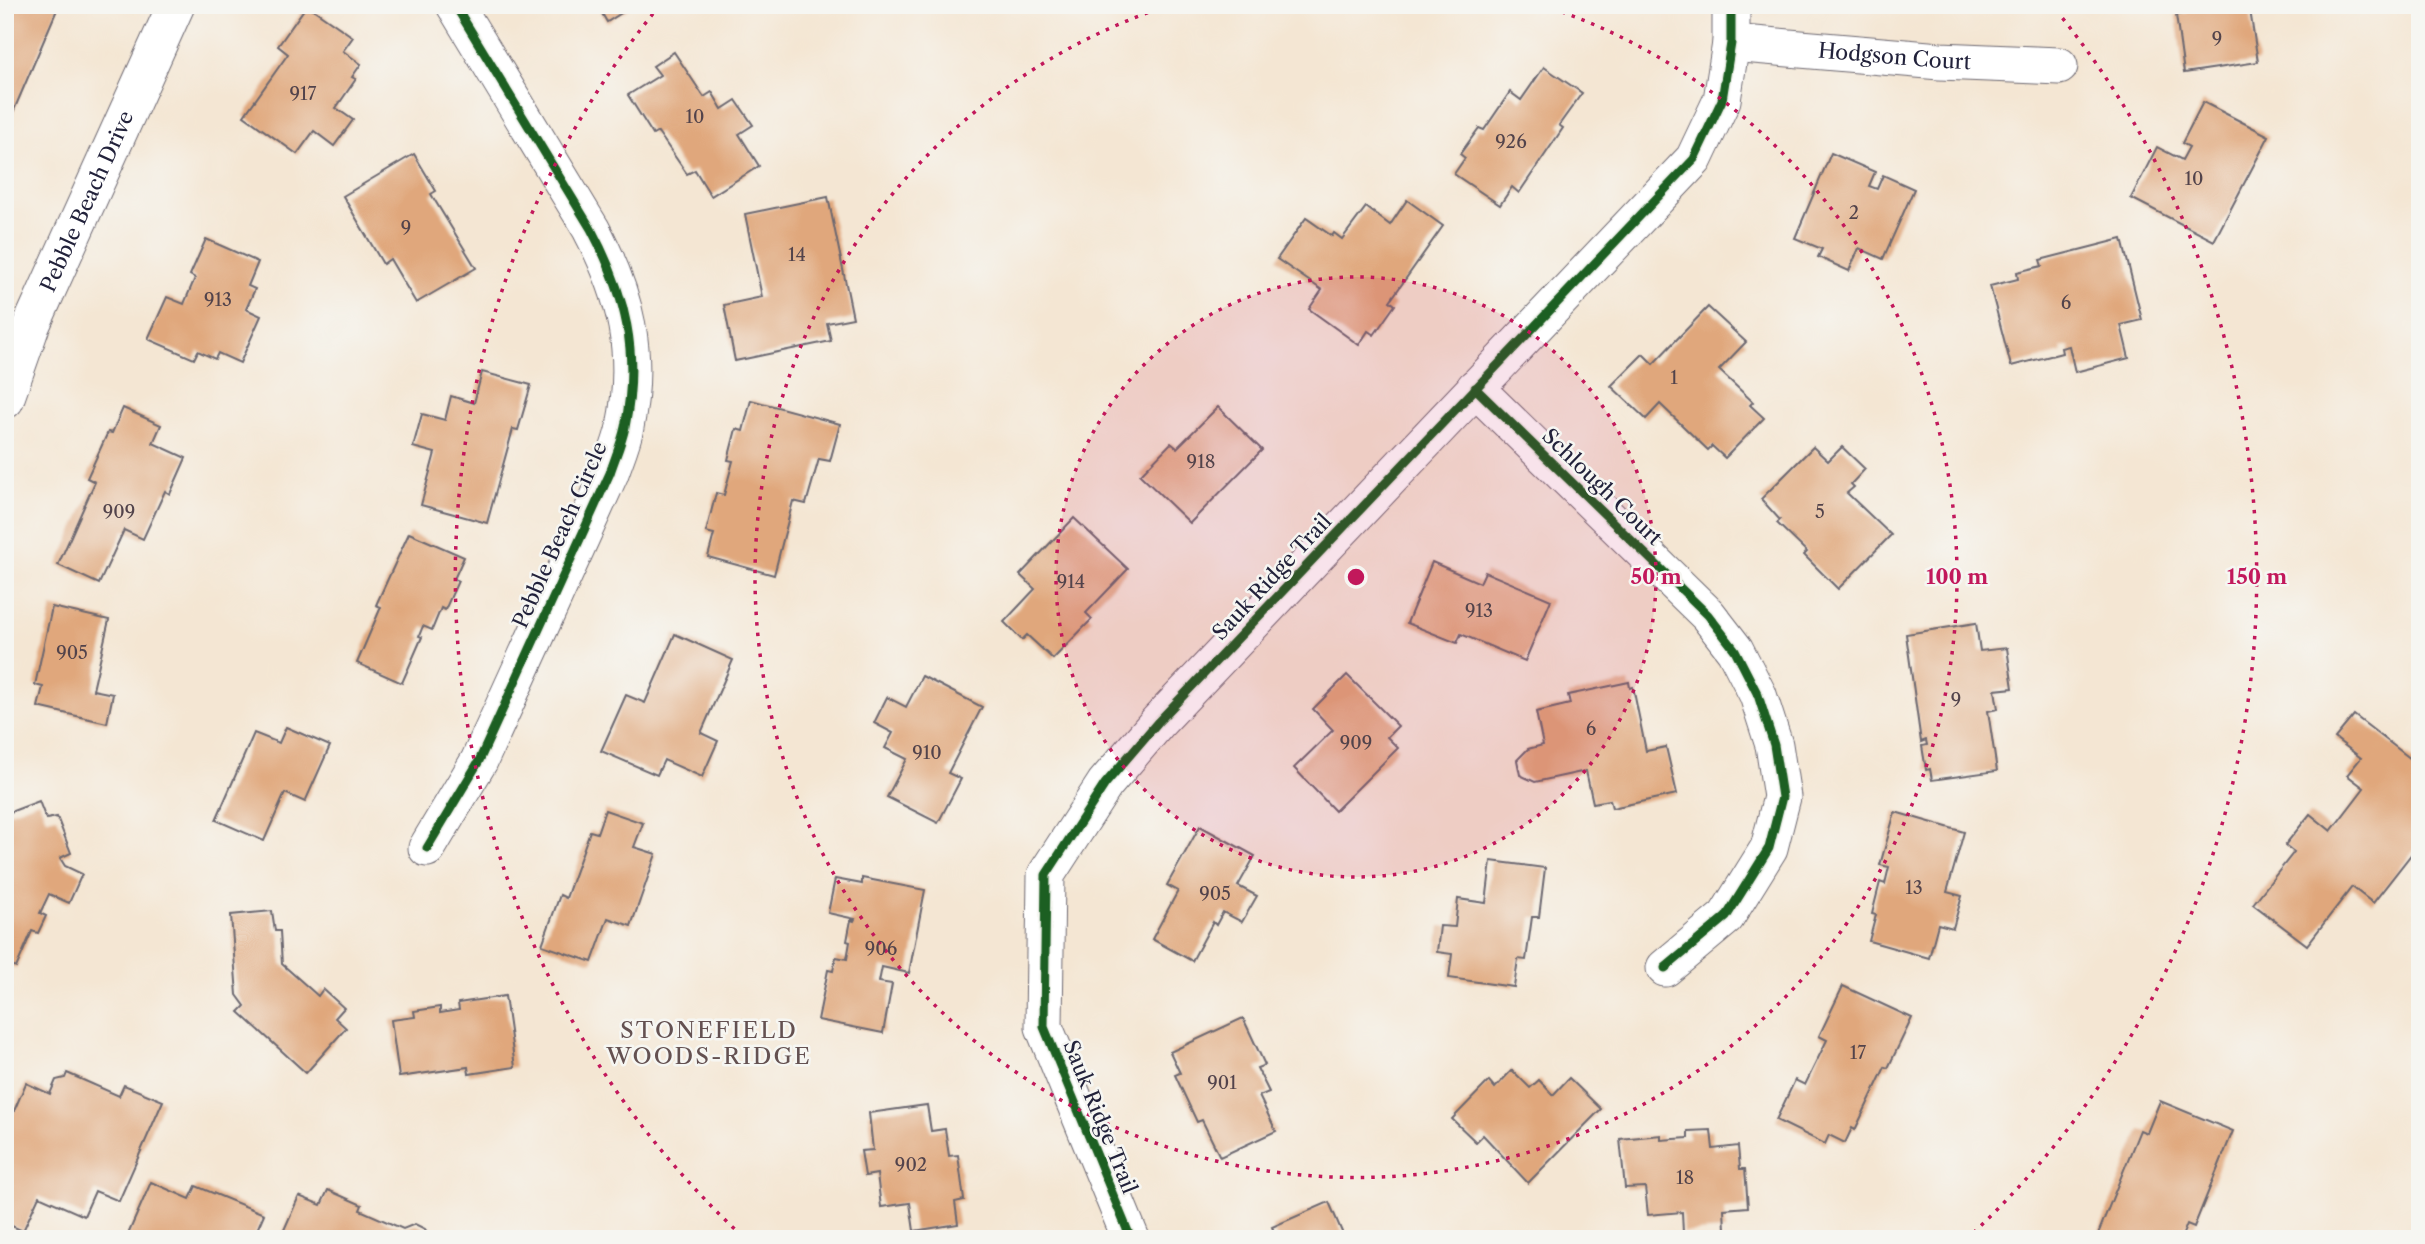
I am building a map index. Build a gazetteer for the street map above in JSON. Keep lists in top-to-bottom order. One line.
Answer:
{"streets":{"street":["Hodgson Court","Pebble Beach Drive","Schlough Court","Pebble Beach Circle","Sauk Ridge Trail"]},"crossings":[["Hodgson Court","Sauk Ridge Trail"],["Schlough Court","Sauk Ridge Trail"]],"districts":["STONEFIELD WOODS-RIDGE"],"house_numbers":["9","917","10","926","10","2","9","14","913","6","1","918","909","5","914","913","905","9","6","909","910","13","905","906","17","901","902","18"],"rings":["50 m","100 m","150 m"]}
